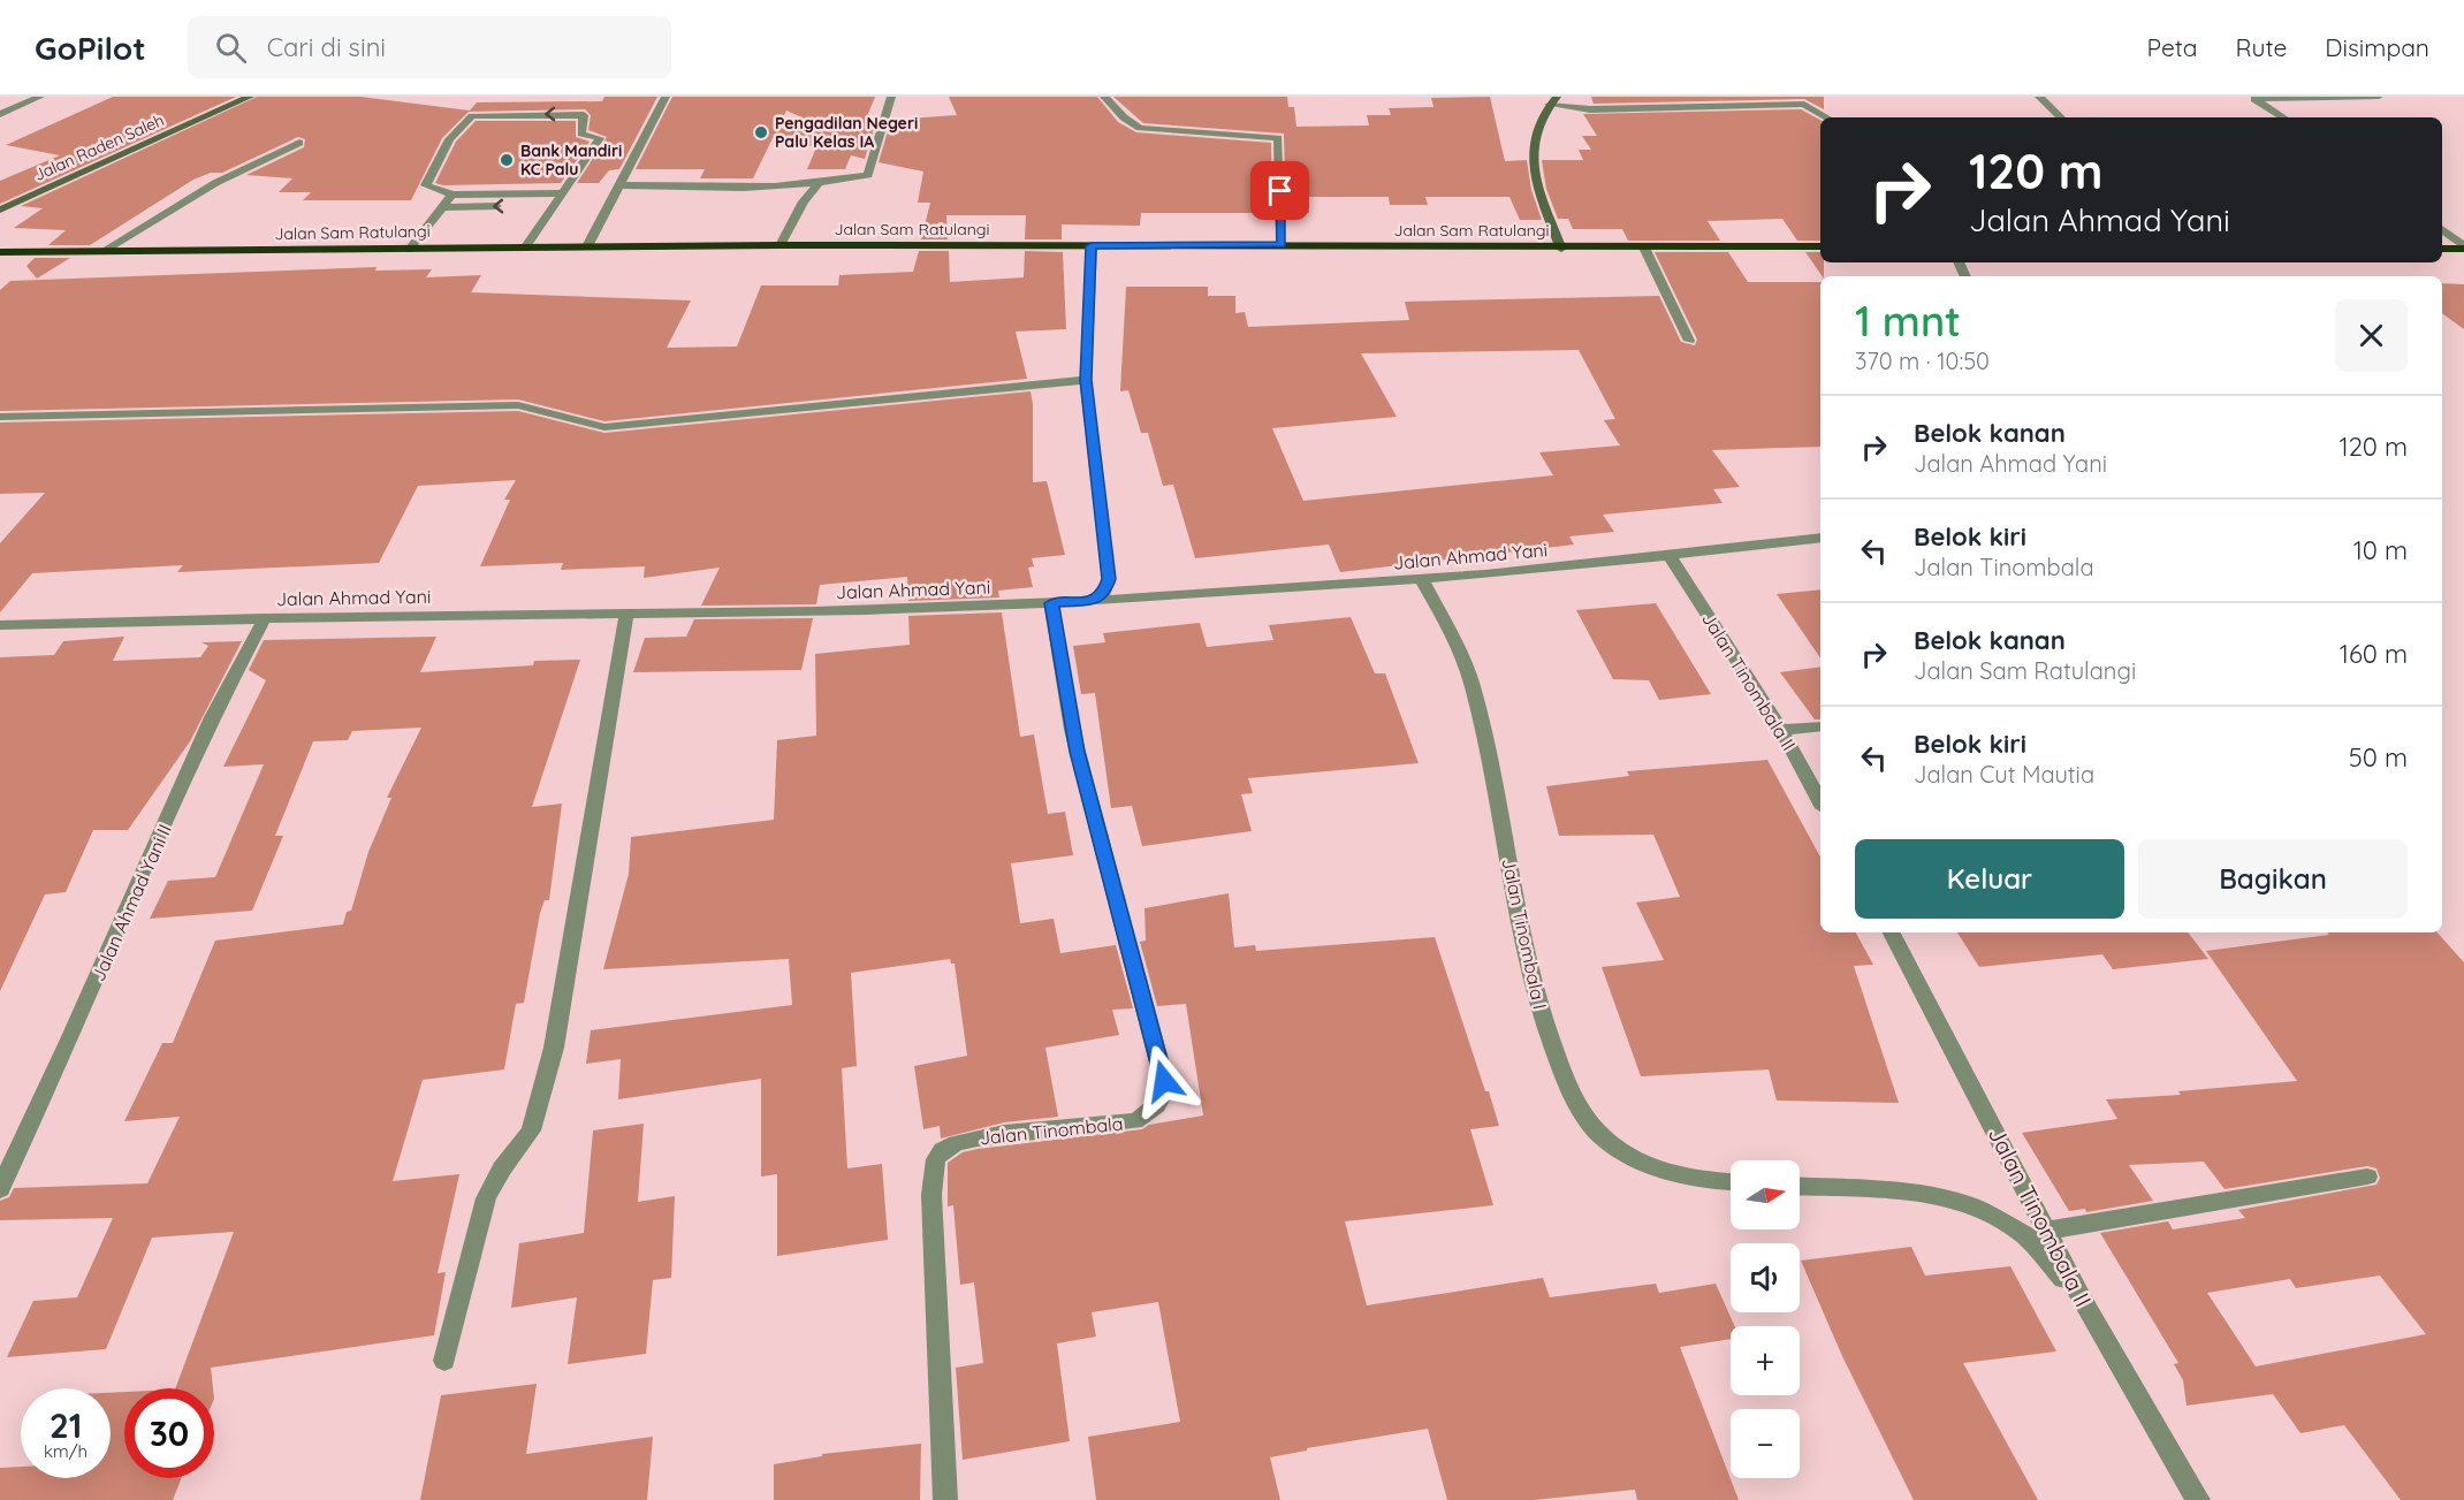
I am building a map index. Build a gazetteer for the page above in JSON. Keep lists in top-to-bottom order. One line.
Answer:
{"streets":{"highway":["Jalan Sam Ratulangi"],"street":["Jalan Raden Saleh","Jalan Ahmad Yani","Jalan Tinombala II","Jalan Ahmad Yani II","Jalan Tinombala I","Jalan Tinombala"]},"crossings":[["Jalan Ahmad Yani","Jalan Tinombala II"],["Jalan Ahmad Yani","Jalan Ahmad Yani II"],["Jalan Ahmad Yani","Jalan Tinombala I"],["Jalan Ahmad Yani","Jalan Tinombala"]],"places":["Pengadilan Negeri Palu Kelas IA","Bank Mandiri KC Palu"],"north":"right","page":{"header":"GoPilot","search":"Cari di sini","nav":["Peta","Rute","Disimpan"],"turn":["120 m","Jalan Ahmad Yani"],"heading":["1 mnt","370 m · 10:50"],"list":[{"name":"Belok kanan","note":"Jalan Ahmad Yani","value":"120 m"},{"name":"Belok kiri","note":"Jalan Tinombala","value":"10 m"},{"name":"Belok kanan","note":"Jalan Sam Ratulangi","value":"160 m"},{"name":"Belok kiri","note":"Jalan Cut Mautia","value":"50 m"}],"buttons":["Keluar","Bagikan"],"map_buttons":["+","−"],"speed":"21 km/h","limit":"30"}}
